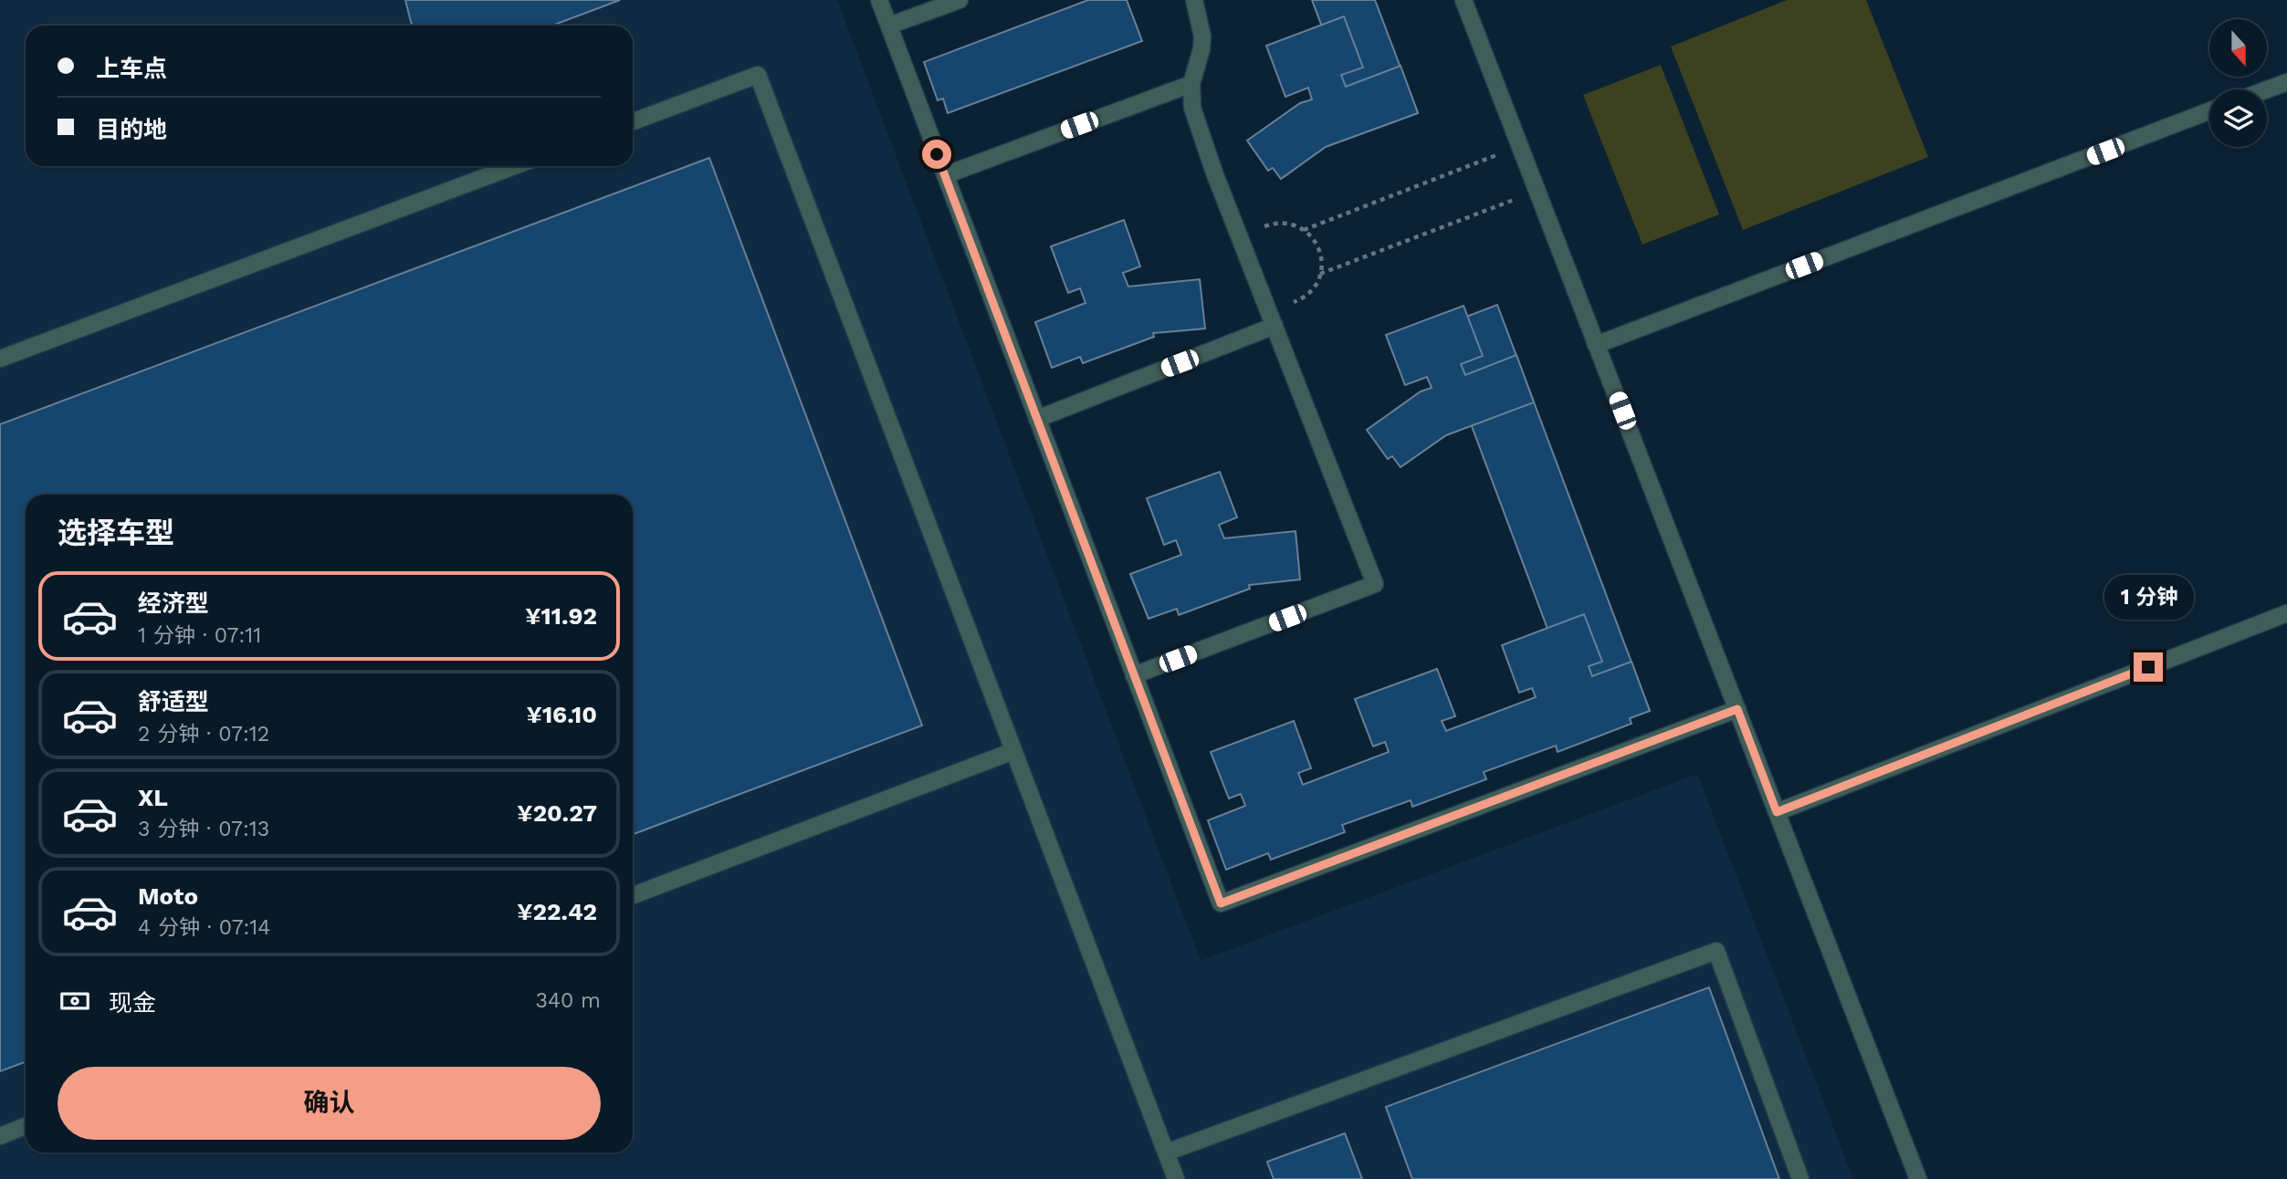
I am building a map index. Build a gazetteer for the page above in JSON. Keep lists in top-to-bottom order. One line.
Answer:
{"north":"bottom","page":{"banner":["上车点","目的地"],"heading":"选择车型","list":[{"name":"经济型","note":"1 分钟 · 07:11","value":"¥11.92"},{"name":"舒适型","note":"2 分钟 · 07:12","value":"¥16.10"},{"name":"XL","note":"3 分钟 · 07:13","value":"¥20.27"},{"name":"Moto","note":"4 分钟 · 07:14","value":"¥22.42"}],"bubble":"1 分钟","pay":["现金","340 m"],"buttons":"确认"}}
